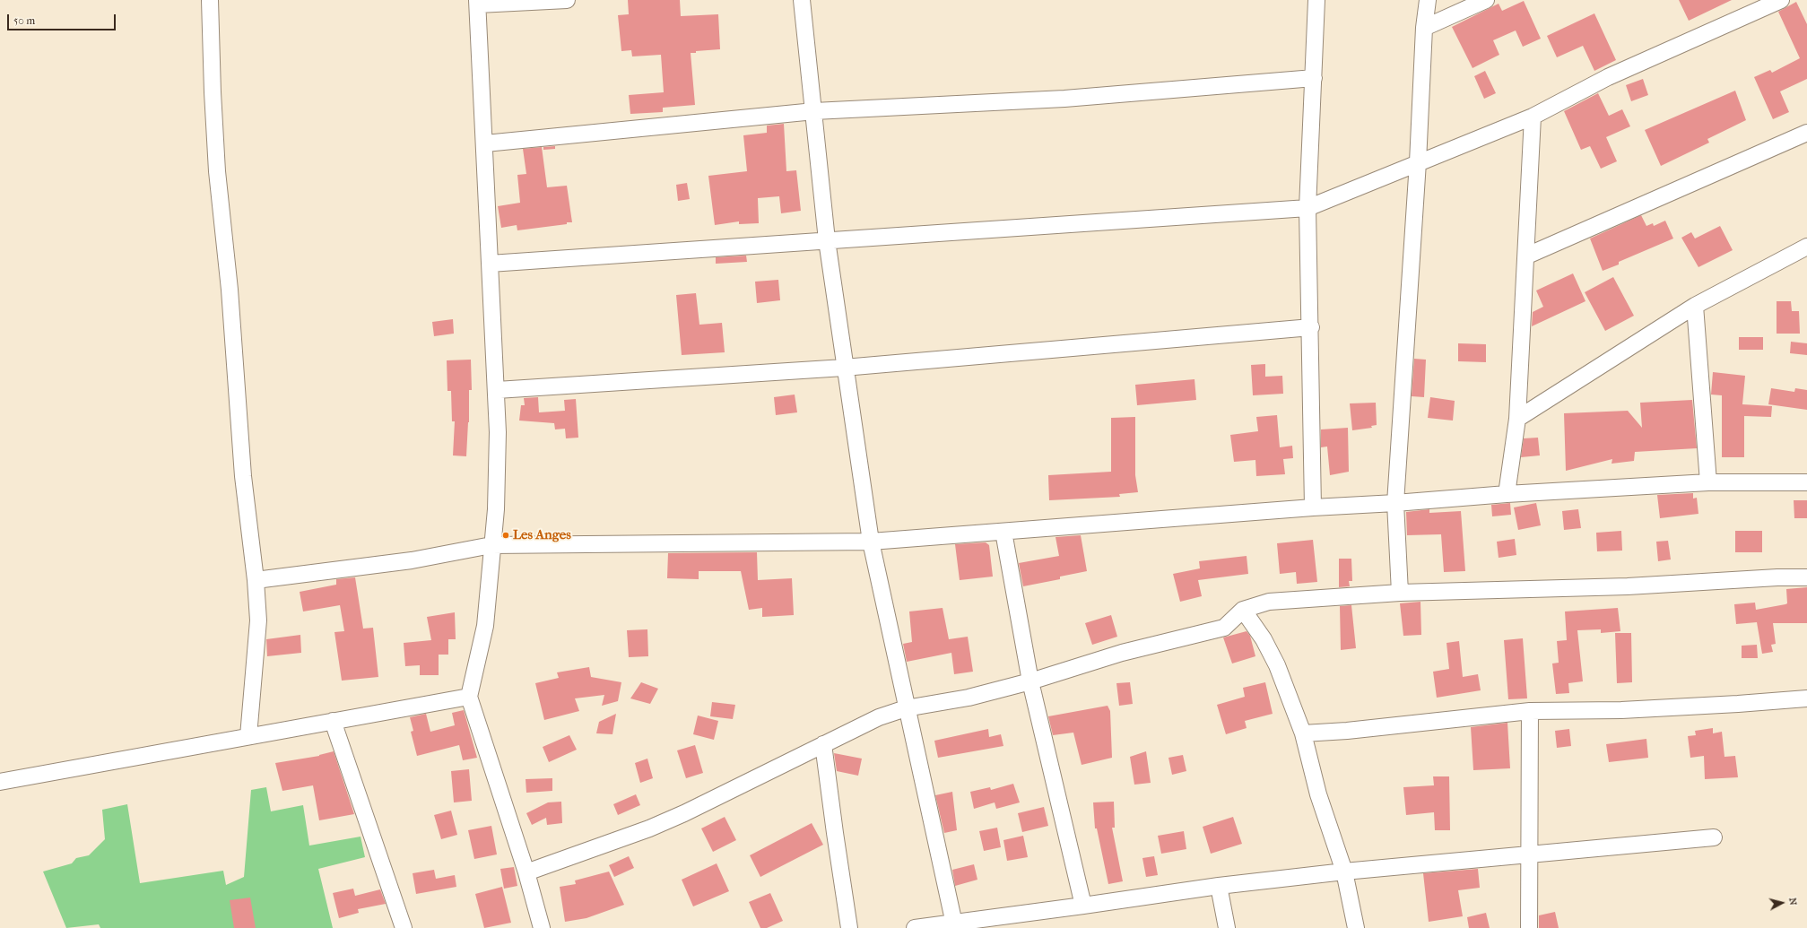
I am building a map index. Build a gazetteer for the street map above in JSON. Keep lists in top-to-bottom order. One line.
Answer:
{"places":["Les Anges"],"scale_bar":"50 m","north":"right"}
